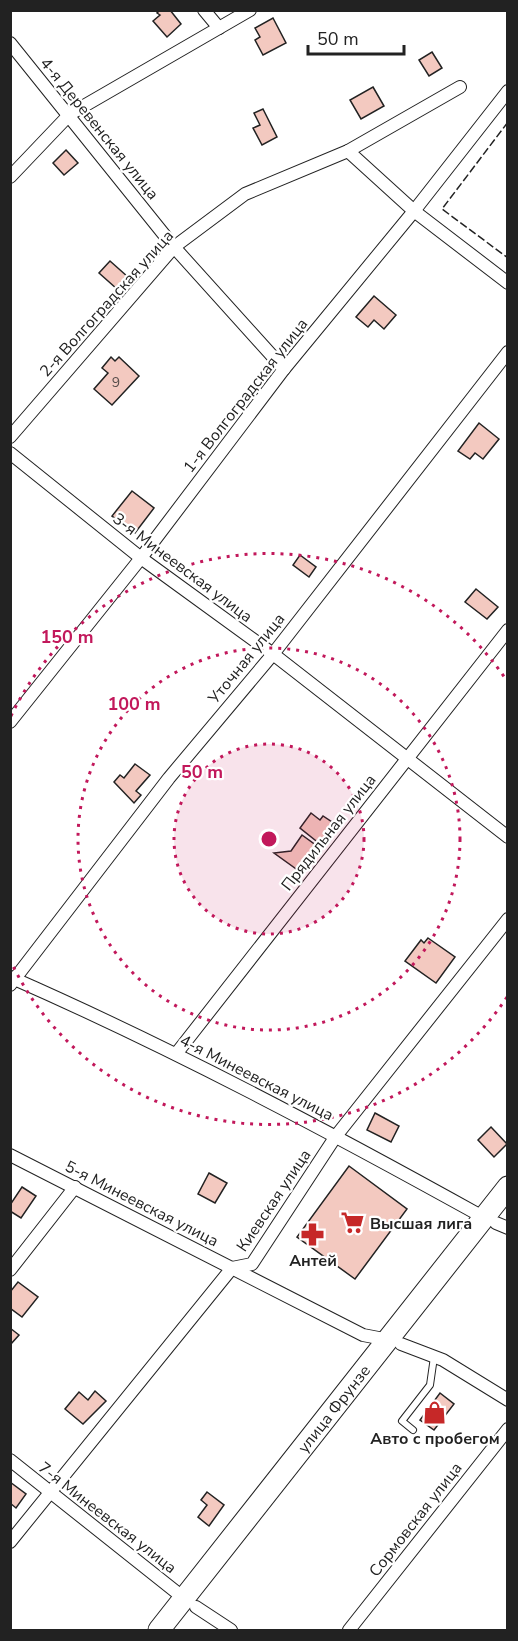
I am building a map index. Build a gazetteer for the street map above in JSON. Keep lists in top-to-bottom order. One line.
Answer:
{"streets":{"highway":["улица Фрунзе"],"street":["4-я Деревенская улица","2-я Волгоградская улица","1-я Волгоградская улица","3-я Минеевская улица","Уточная улица","Прядильная улица","4-я Минеевская улица","Киевская улица","5-я Минеевская улица","7-я Минеевская улица","Сормовская улица"]},"crossings":[["4-я Деревенская улица","2-я Волгоградская улица"],["4-я Деревенская улица","1-я Волгоградская улица"],["1-я Волгоградская улица","3-я Минеевская улица"],["3-я Минеевская улица","Уточная улица"],["3-я Минеевская улица","Прядильная улица"],["Уточная улица","4-я Минеевская улица"],["Прядильная улица","4-я Минеевская улица"],["4-я Минеевская улица","Киевская улица"],["4-я Минеевская улица","улица Фрунзе"],["Киевская улица","5-я Минеевская улица"],["Киевская улица","7-я Минеевская улица"],["5-я Минеевская улица","улица Фрунзе"],["улица Фрунзе","7-я Минеевская улица"]],"places":{"supermarket":["Высшая лига"],"pharmacy":["Антей"],"shop":["Авто с пробегом"]},"house_numbers":["9"],"scale_bar":"50 m","rings":["150 m","100 m","50 m"]}
